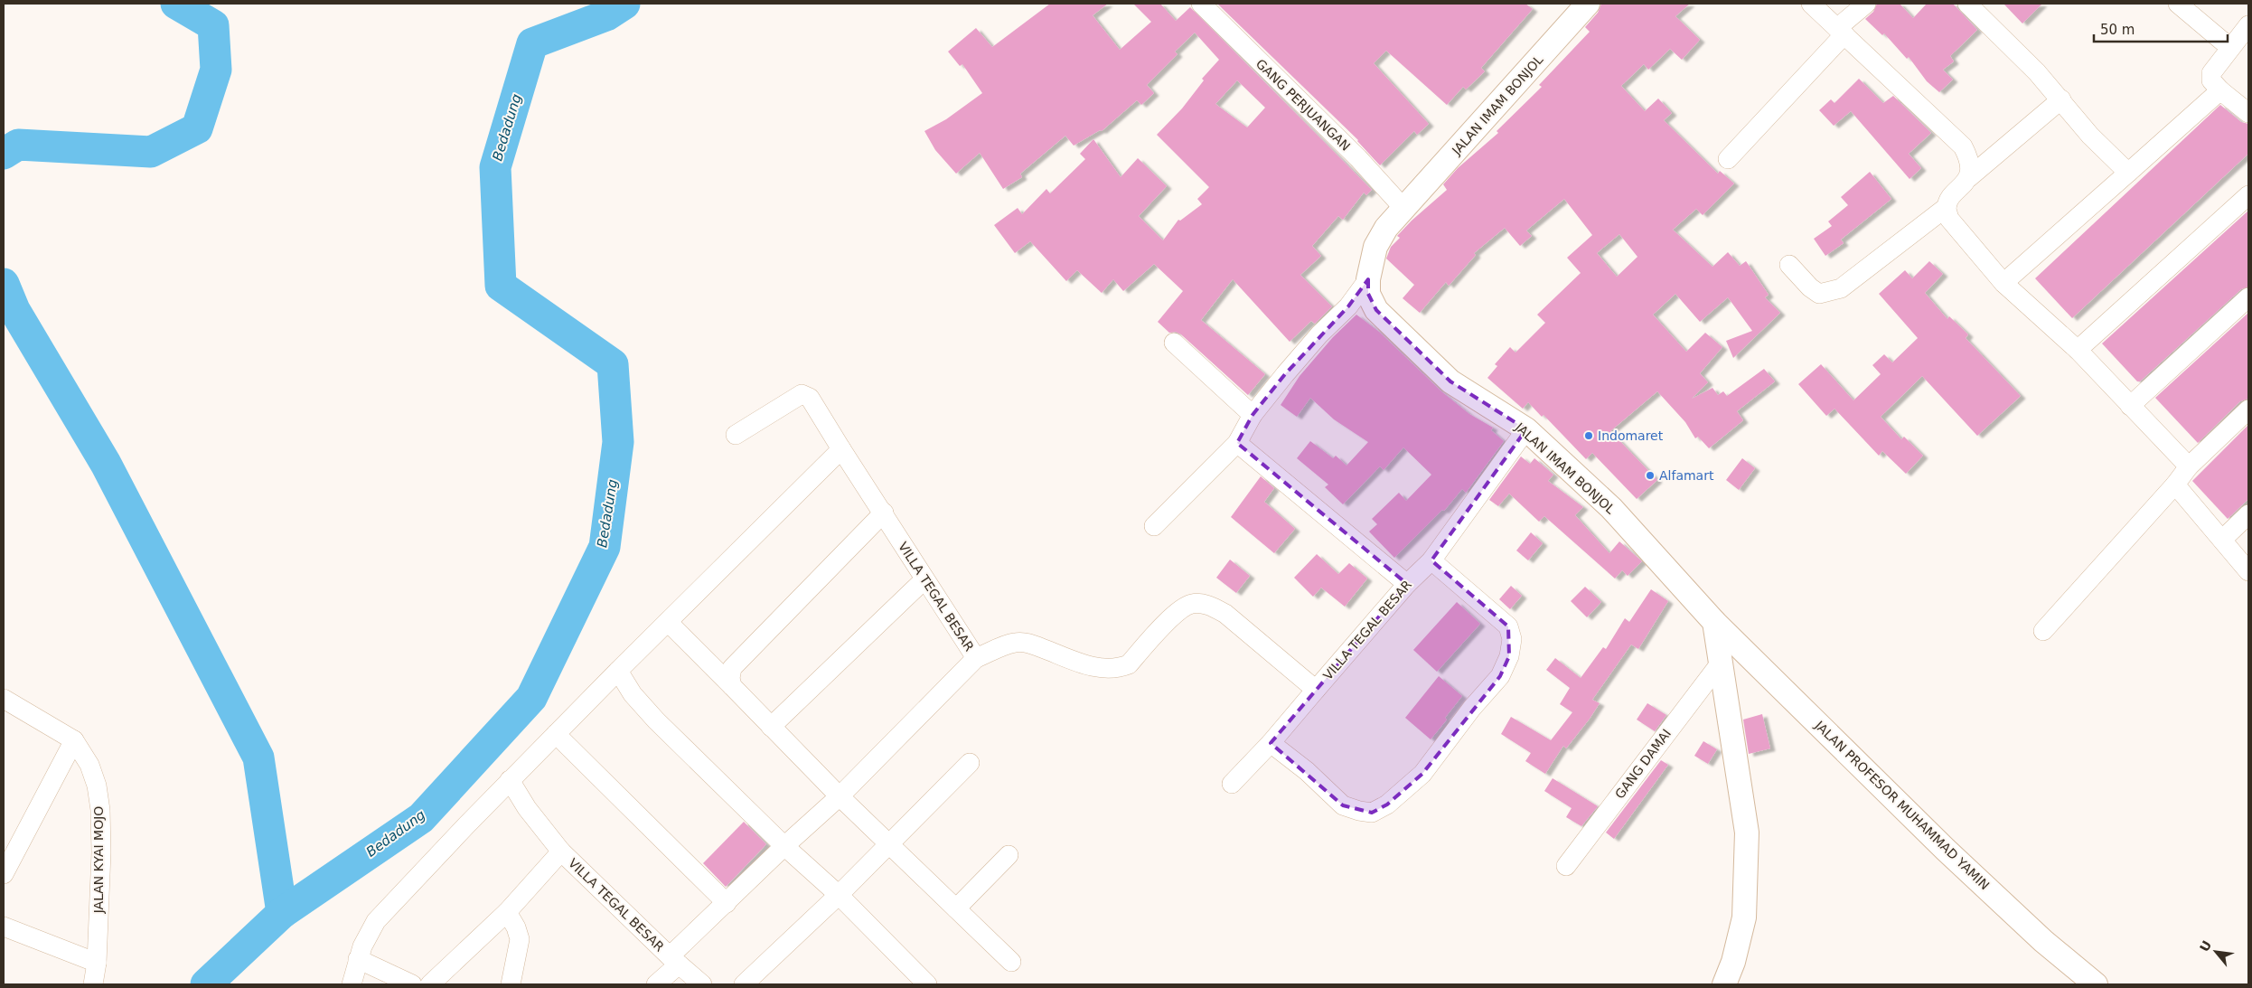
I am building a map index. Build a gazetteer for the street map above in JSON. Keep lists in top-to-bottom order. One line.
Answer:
{"streets":{"street":["GANG PERJUANGAN","JALAN IMAM BONJOL","VILLA TEGAL BESAR","GANG DAMAI","JALAN PROFESOR MUHAMMAD YAMIN","JALAN KYAI MOJO"]},"crossings":[["GANG PERJUANGAN","JALAN IMAM BONJOL"],["JALAN IMAM BONJOL","VILLA TEGAL BESAR"],["JALAN IMAM BONJOL","JALAN PROFESOR MUHAMMAD YAMIN"]],"water":["Bedadung"],"places":["Indomaret","Alfamart"],"scale_bar":"50 m","north":"top left"}
